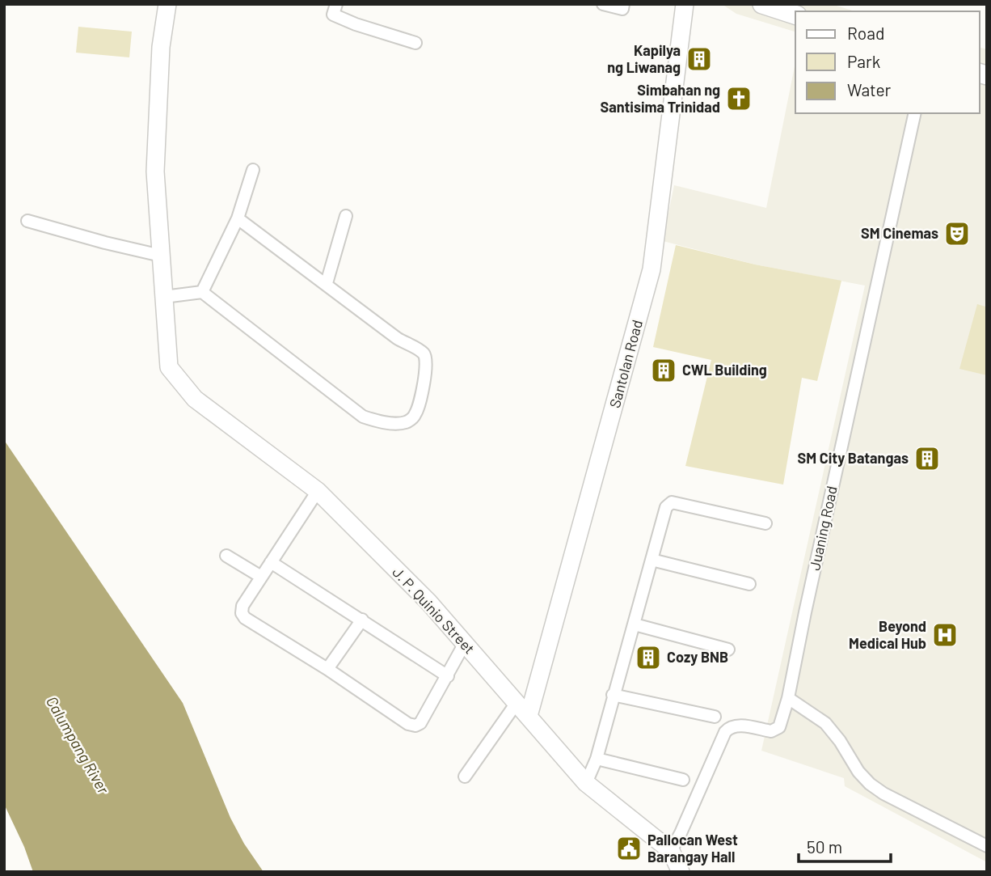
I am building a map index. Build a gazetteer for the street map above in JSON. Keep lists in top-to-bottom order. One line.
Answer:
{"streets":{"street":["Santolan Road","Juaning Road","J. P. Quinio Street"]},"crossings":[["Santolan Road","J. P. Quinio Street"],["Juaning Road","J. P. Quinio Street"]],"water":["Calumpang River"],"places":{"building":["Kapilya ng Liwanag","CWL Building","SM City Batangas","Cozy BNB"],"church":["Simbahan ng Santisima Trinidad"],"theatre":["SM Cinemas"],"hospital":["Beyond Medical Hub"],"public building":["Pallocan West Barangay Hall"]},"legend":["Road","Park","Water"],"scale_bar":"50 m"}
